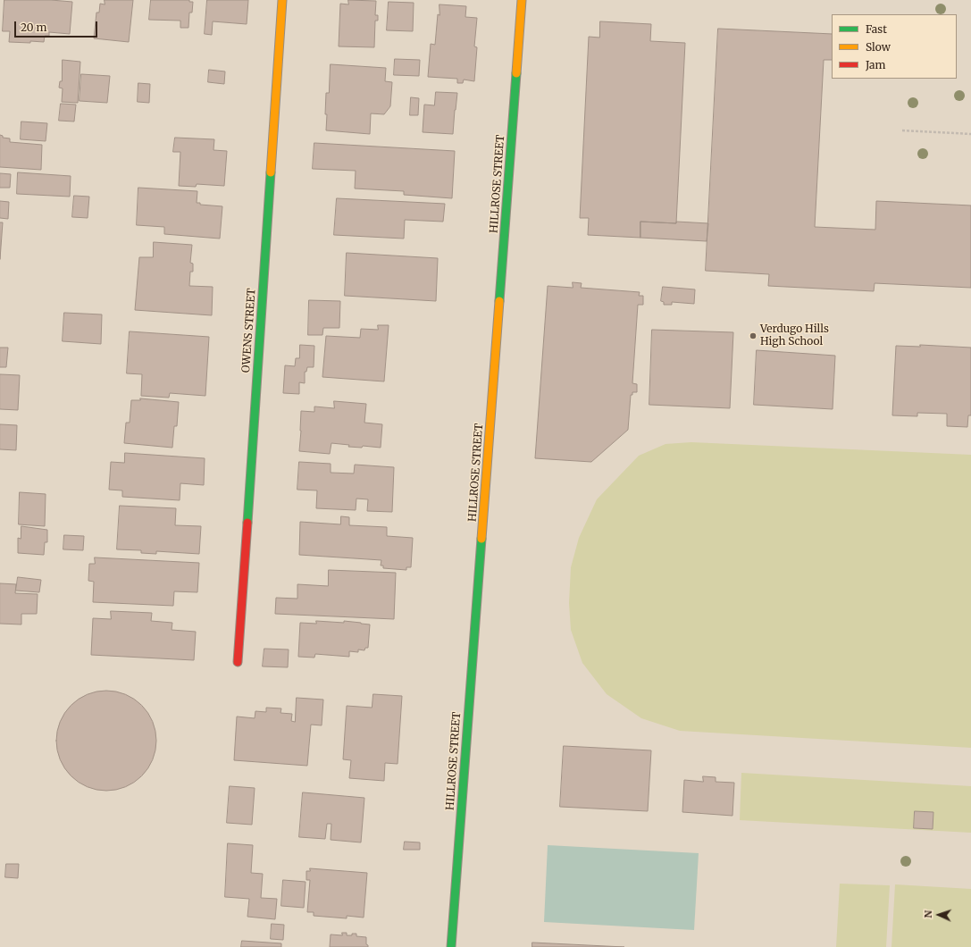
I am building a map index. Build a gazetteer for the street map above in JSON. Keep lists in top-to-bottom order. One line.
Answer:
{"streets":{"street":["HILLROSE STREET","OWENS STREET"]},"places":["Verdugo Hills High School"],"legend":["Fast","Slow","Jam"],"scale_bar":"20 m","north":"left"}
